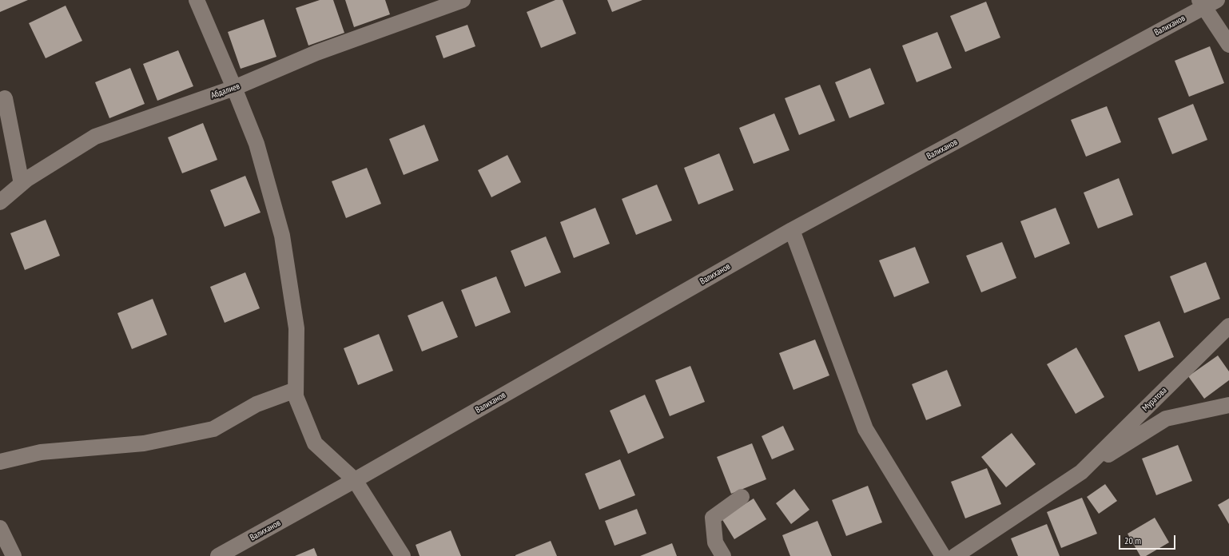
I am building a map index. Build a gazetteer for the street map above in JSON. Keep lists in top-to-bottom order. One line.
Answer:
{"streets":{"street":["Валиханов","Абдалиев","Муратова"]},"scale_bar":"20 m"}
